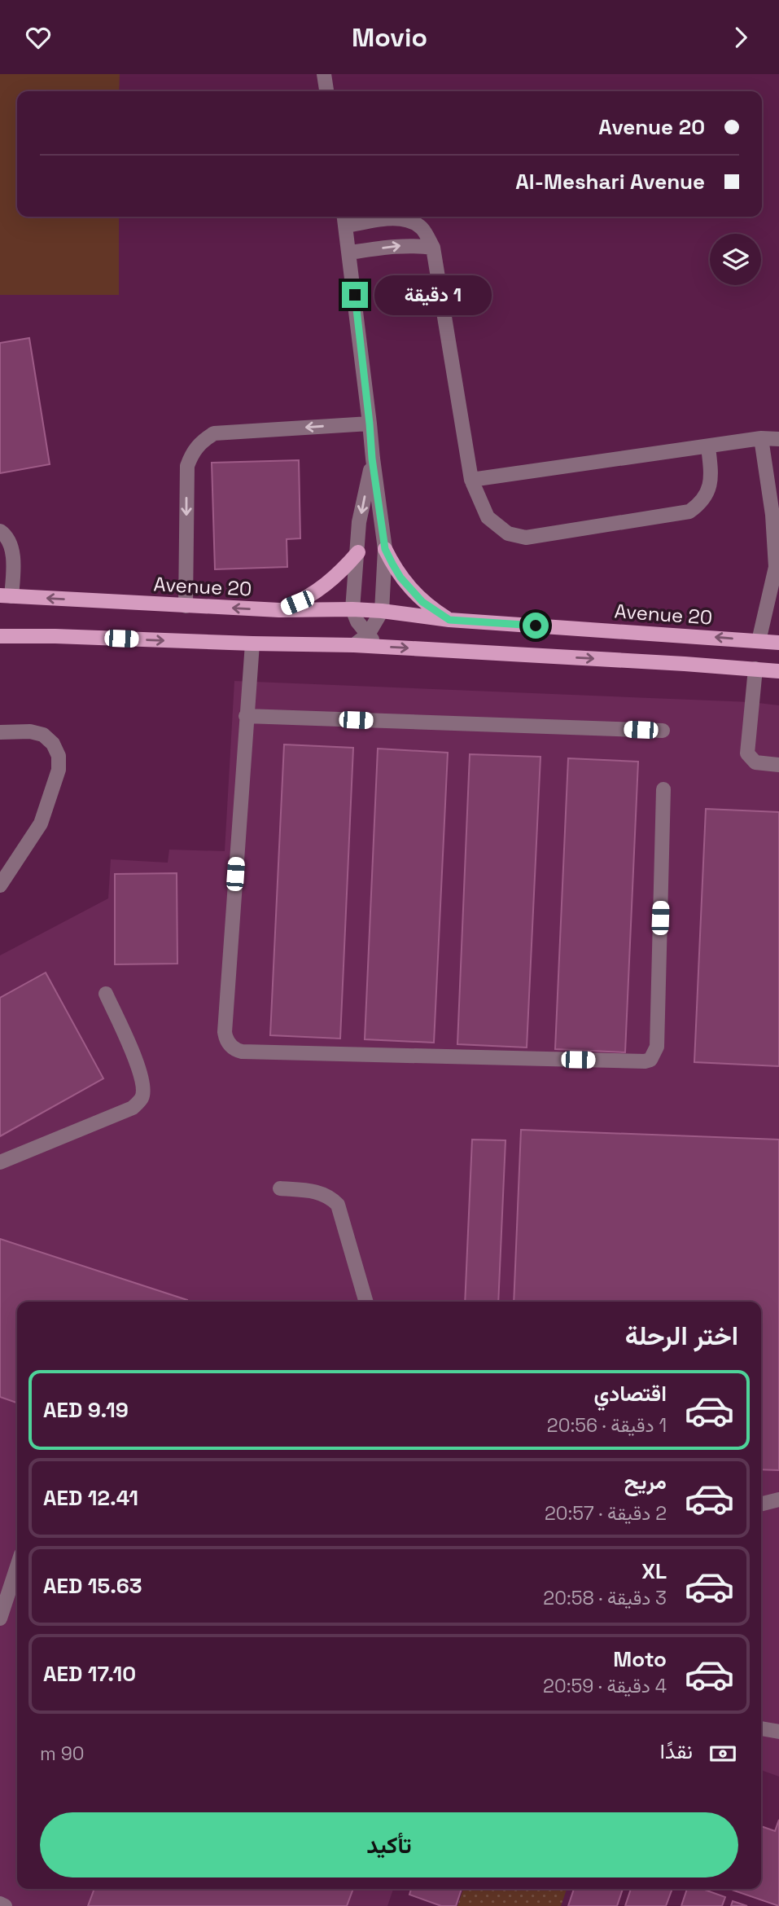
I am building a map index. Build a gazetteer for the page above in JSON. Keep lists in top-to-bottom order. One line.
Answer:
{"streets":{"main road":["Avenue 20"]},"page":{"header":"Movio","banner":["Avenue 20","Al-Meshari Avenue"],"bubble":"1 دقيقة","heading":"اختر الرحلة","list":[{"name":"اقتصادي","note":"1 دقيقة · 20:56","value":"AED 9.19"},{"name":"مريح","note":"2 دقيقة · 20:57","value":"AED 12.41"},{"name":"XL","note":"3 دقيقة · 20:58","value":"AED 15.63"},{"name":"Moto","note":"4 دقيقة · 20:59","value":"AED 17.10"}],"pay":["نقدًا","90 m"],"buttons":"تأكيد"}}
